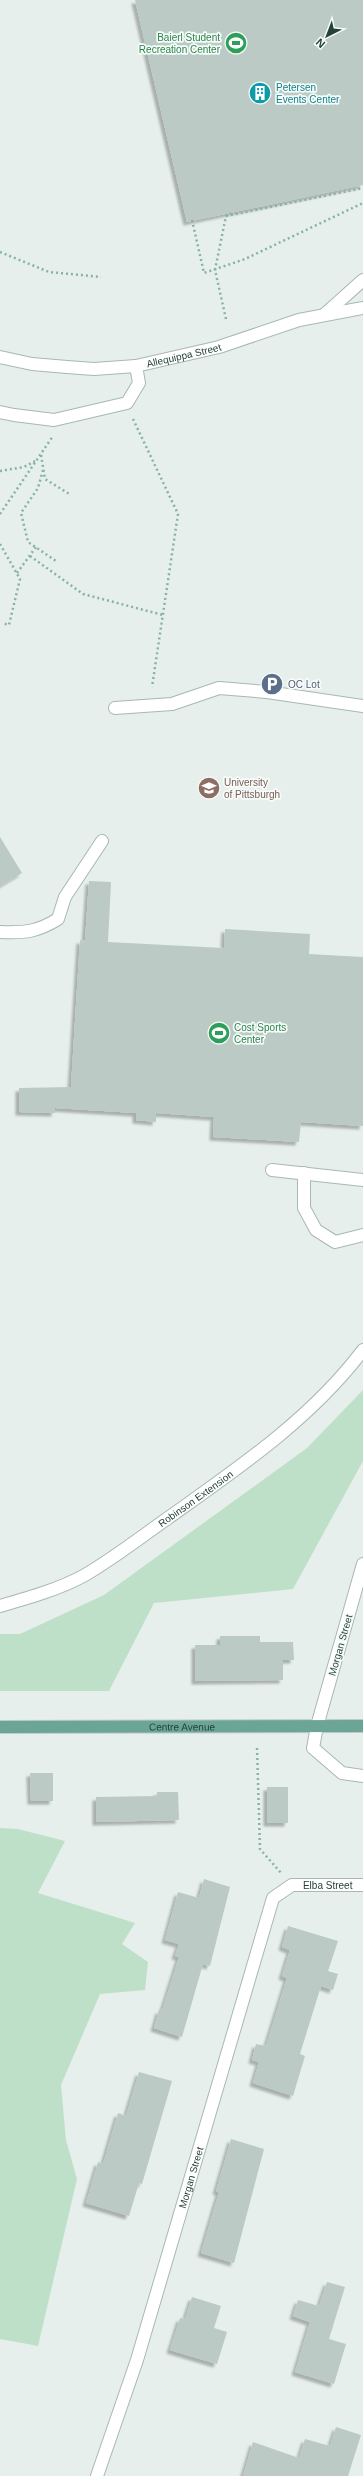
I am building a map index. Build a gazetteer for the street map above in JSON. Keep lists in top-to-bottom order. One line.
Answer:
{"streets":{"main road":["Centre Avenue"],"street":["Allequippa Street","Robinson Extension","Morgan Street","Elba Street"]},"crossings":[["Morgan Street","Centre Avenue"],["Morgan Street","Elba Street"]],"places":{"sports":["Baierl Student Recreation Center","Cost Sports Center"],"building":["Petersen Events Center"],"parking":["OC Lot"],"school or university":["University of Pittsburgh"]},"north":"bottom left"}
